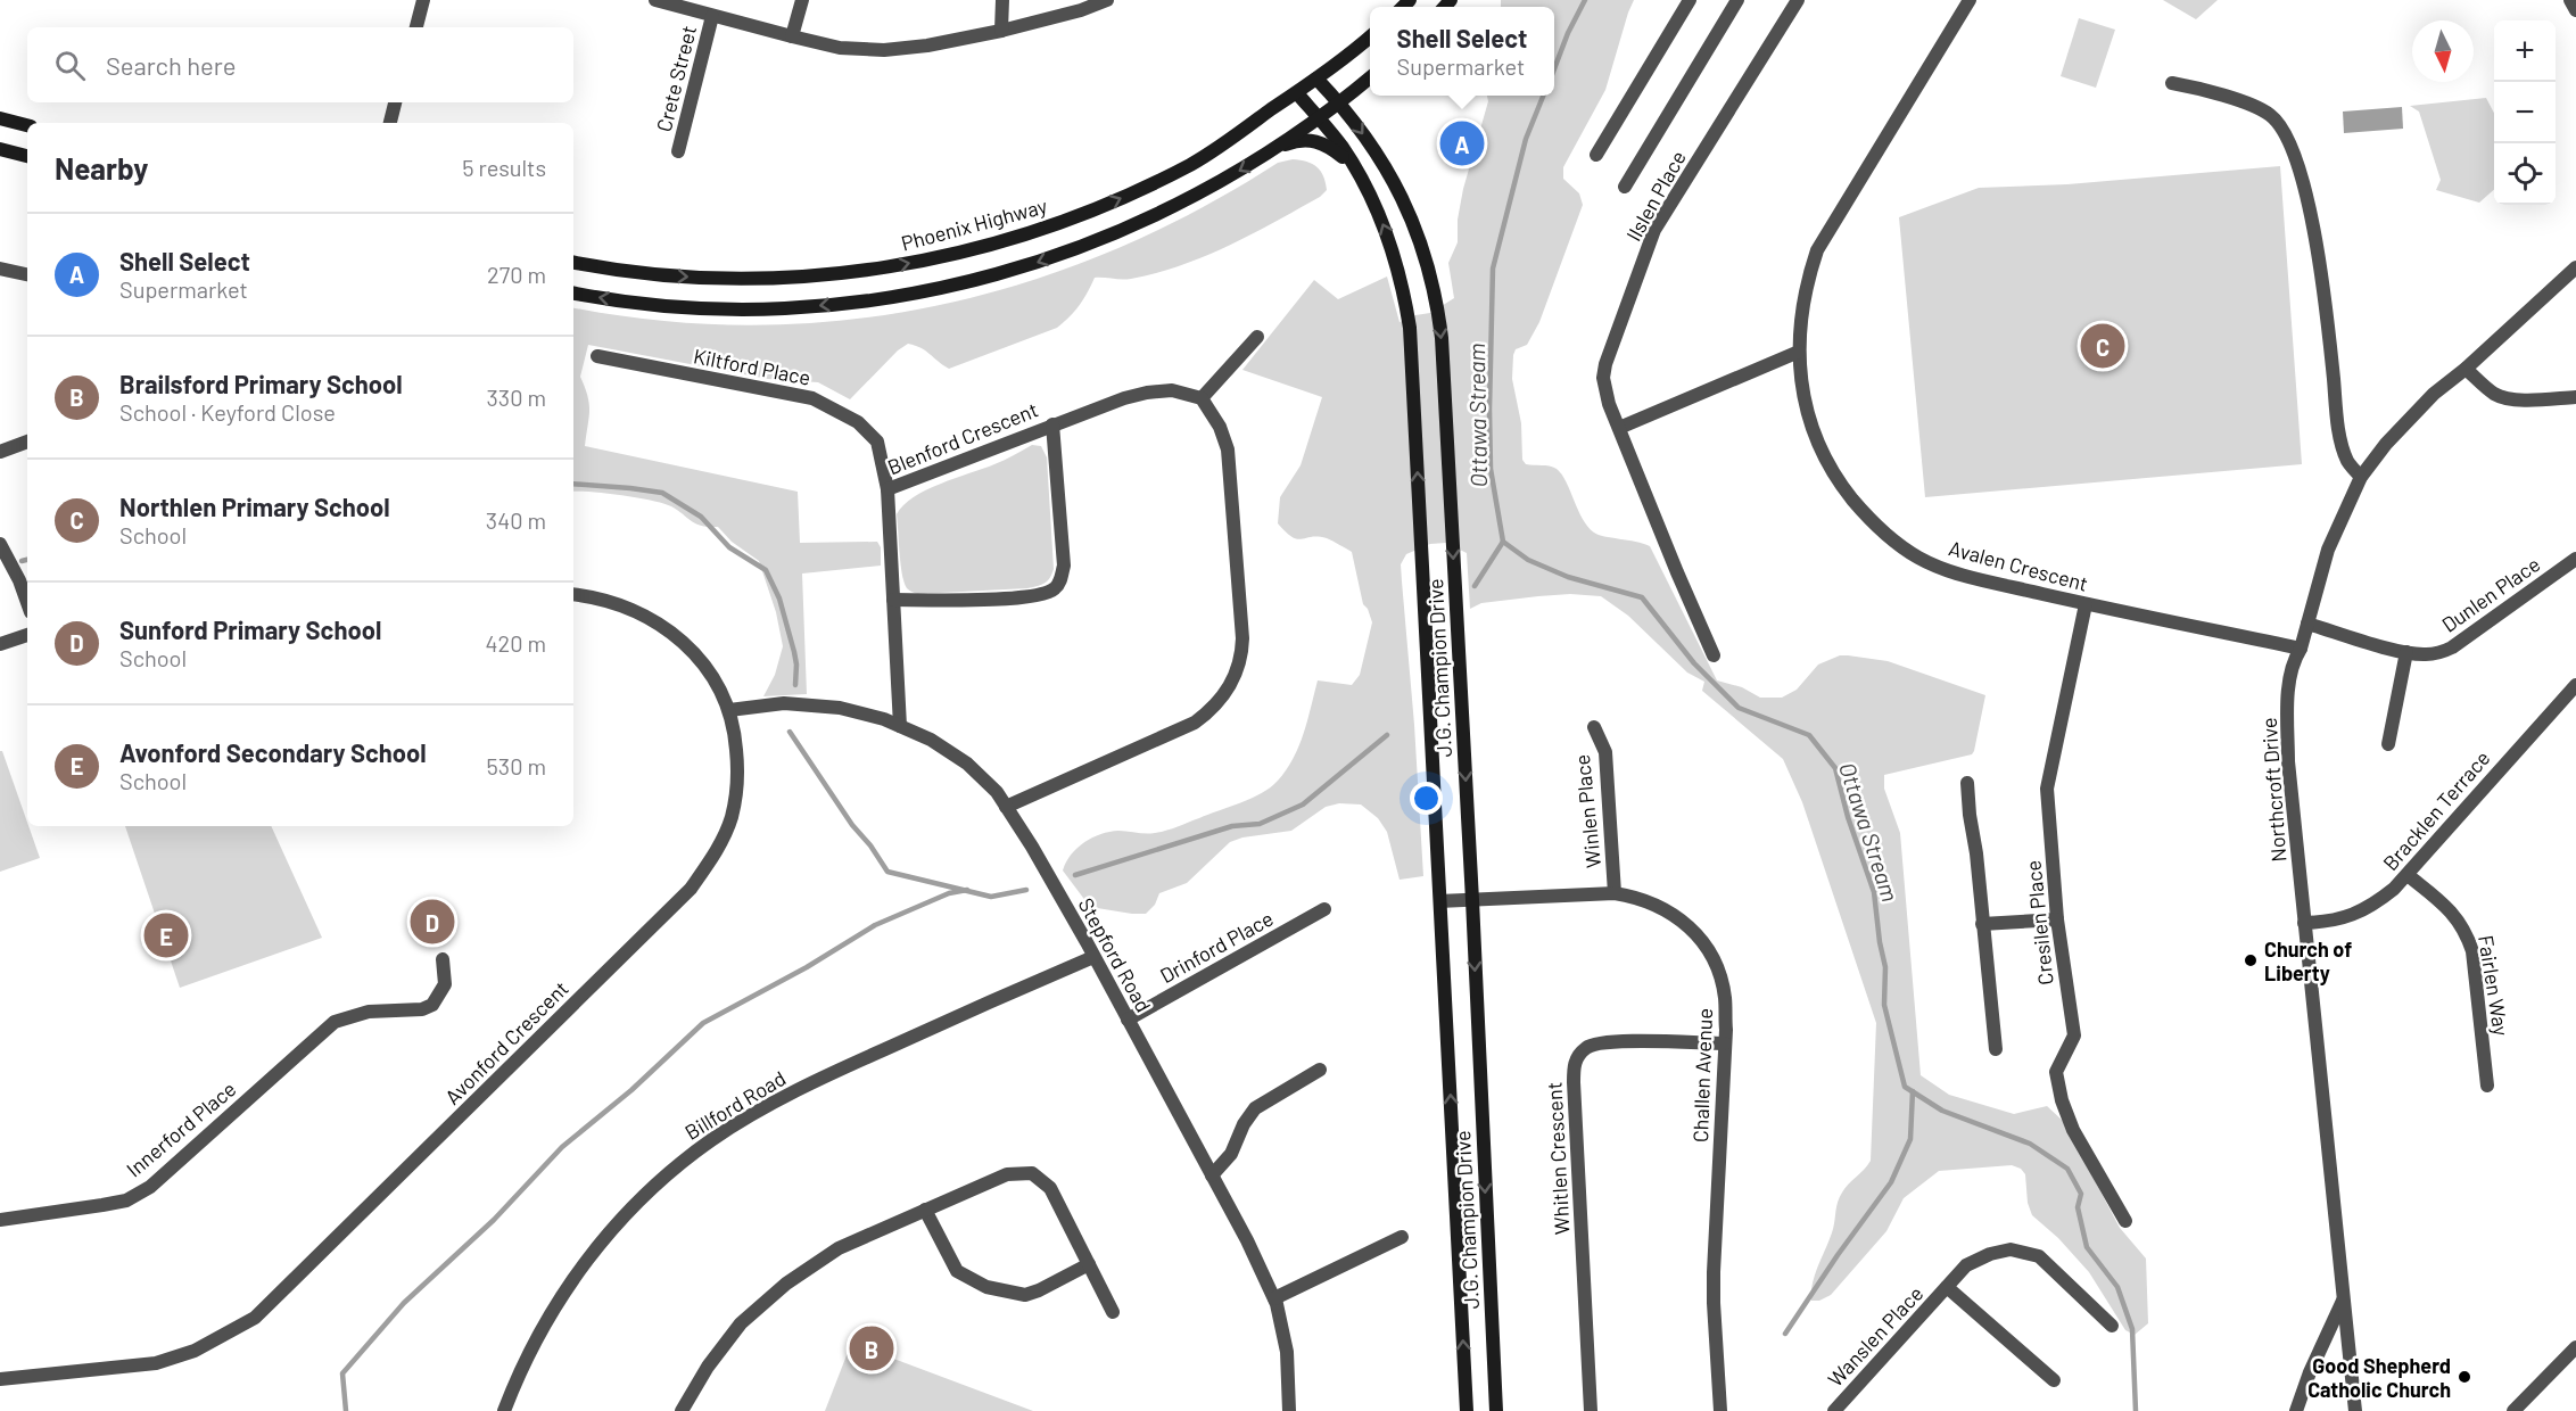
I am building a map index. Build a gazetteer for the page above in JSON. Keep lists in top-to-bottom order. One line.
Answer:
{"streets":{"main road":["Phoenix Highway","J.G. Champion Drive"],"street":["Crete Street","Ilslen Place","Kiltford Place","Blenford Crescent","Avalen Crescent","Dunlen Place","Northcroft Drive","Bracklen Terrace","Winlen Place","Cresilen Place","Drinford Place","Stepford Road","Fairlen Way","Avonford Crescent","Challen Avenue","Billford Road","Innerford Place","Whitlen Crescent","Wanslen Place"]},"crossings":[["Phoenix Highway","J.G. Champion Drive"],["Kiltford Place","Blenford Crescent"],["Blenford Crescent","Stepford Road"],["Avalen Crescent","Northcroft Drive"],["Avalen Crescent","Cresilen Place"],["Dunlen Place","Northcroft Drive"],["J.G. Champion Drive","Challen Avenue"],["Northcroft Drive","Bracklen Terrace"],["Bracklen Terrace","Fairlen Way"],["Winlen Place","Challen Avenue"],["Drinford Place","Stepford Road"],["Stepford Road","Avonford Crescent"],["Stepford Road","Billford Road"],["Challen Avenue","Whitlen Crescent"]],"water":["Ottawa Stream"],"places":["Church of Liberty","Good Shepherd Catholic Church"],"north":"bottom","page":{"popup":["Shell Select","Supermarket"],"map_buttons":["+","−"],"search":"Search here","pins":["A","C","D","E","B"],"heading":["Nearby","5 results"],"list":[{"mark":"A","name":"Shell Select","note":"Supermarket","value":"270 m"},{"mark":"B","name":"Brailsford Primary School","note":"School · Keyford Close","value":"330 m"},{"mark":"C","name":"Northlen Primary School","note":"School","value":"340 m"},{"mark":"D","name":"Sunford Primary School","note":"School","value":"420 m"},{"mark":"E","name":"Avonford Secondary School","note":"School","value":"530 m"}]}}
